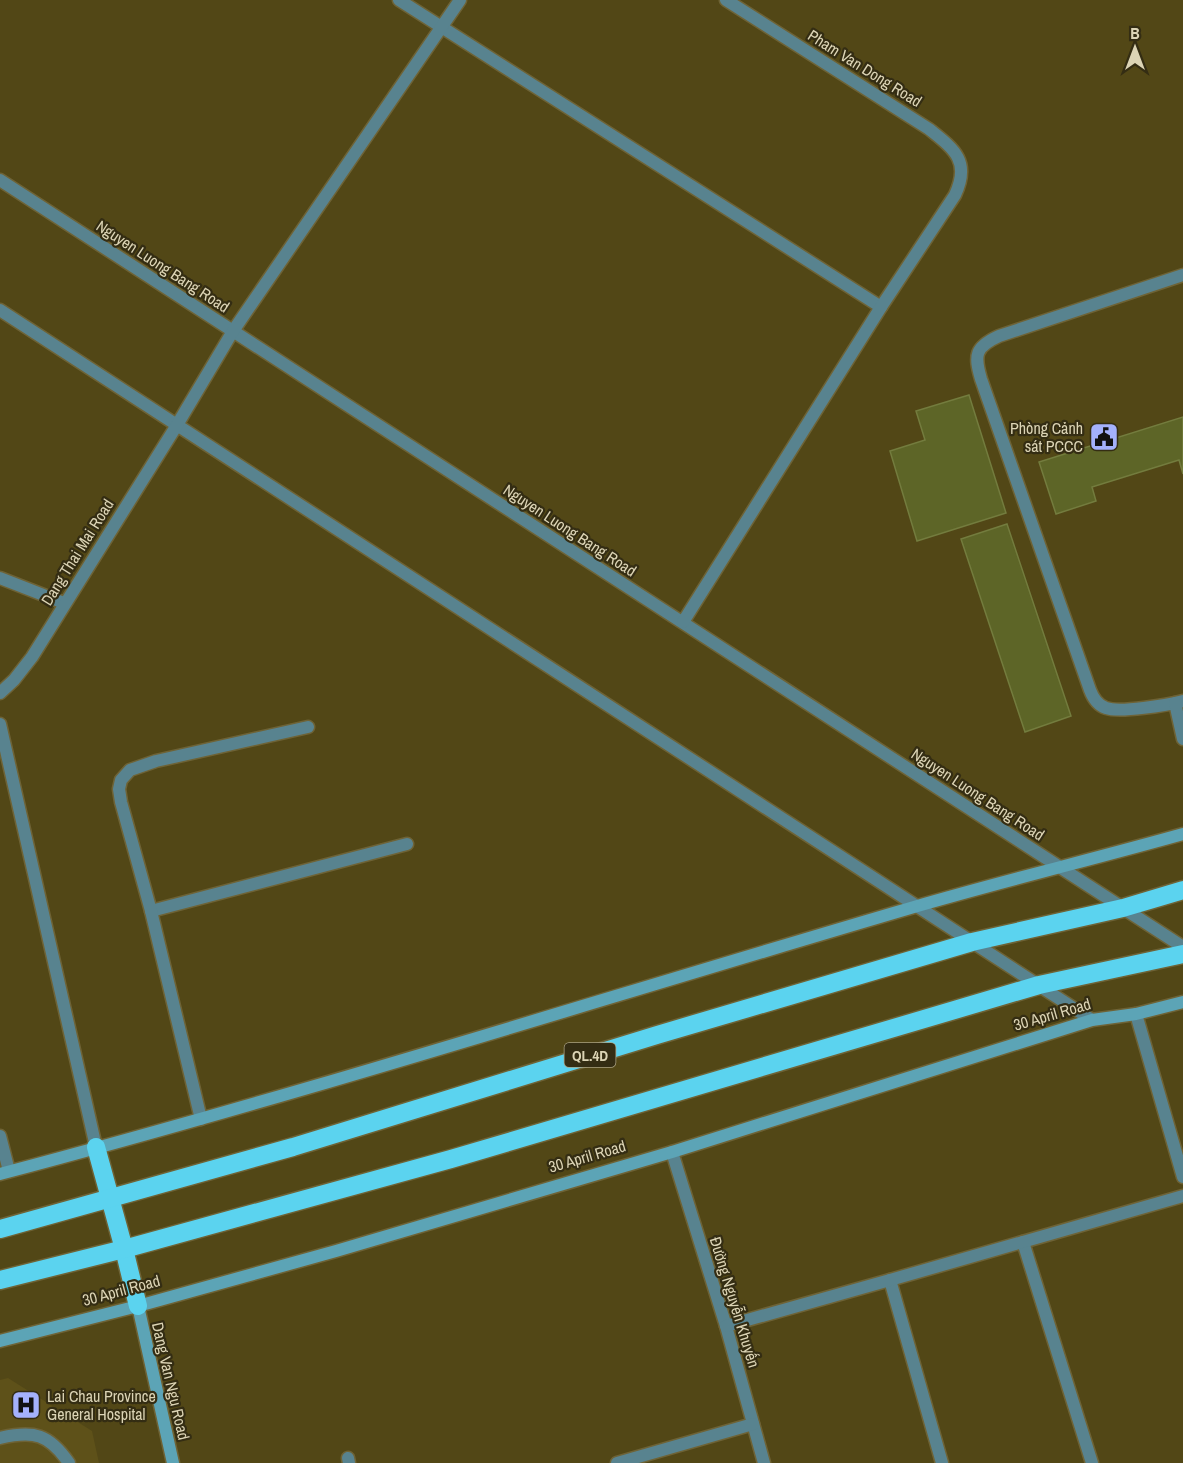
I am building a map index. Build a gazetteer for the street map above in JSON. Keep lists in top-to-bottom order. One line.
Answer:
{"streets":{"highway":["30 April Road","QL.4D"],"street":["Pham Van Dong Road","Nguyen Luong Bang Road","Dang Thai Mai Road","Đường Nguyễn Khuyến","Dang Van Ngu Road"]},"crossings":[["Nguyen Luong Bang Road","Dang Thai Mai Road"],["Nguyen Luong Bang Road","QL.4D"],["30 April Road","Đường Nguyễn Khuyến"],["30 April Road","Dang Van Ngu Road"]],"places":{"public building":["Phòng Cảnh sát PCCC"],"hospital":["Lai Chau Province General Hospital"]},"north":"top"}
